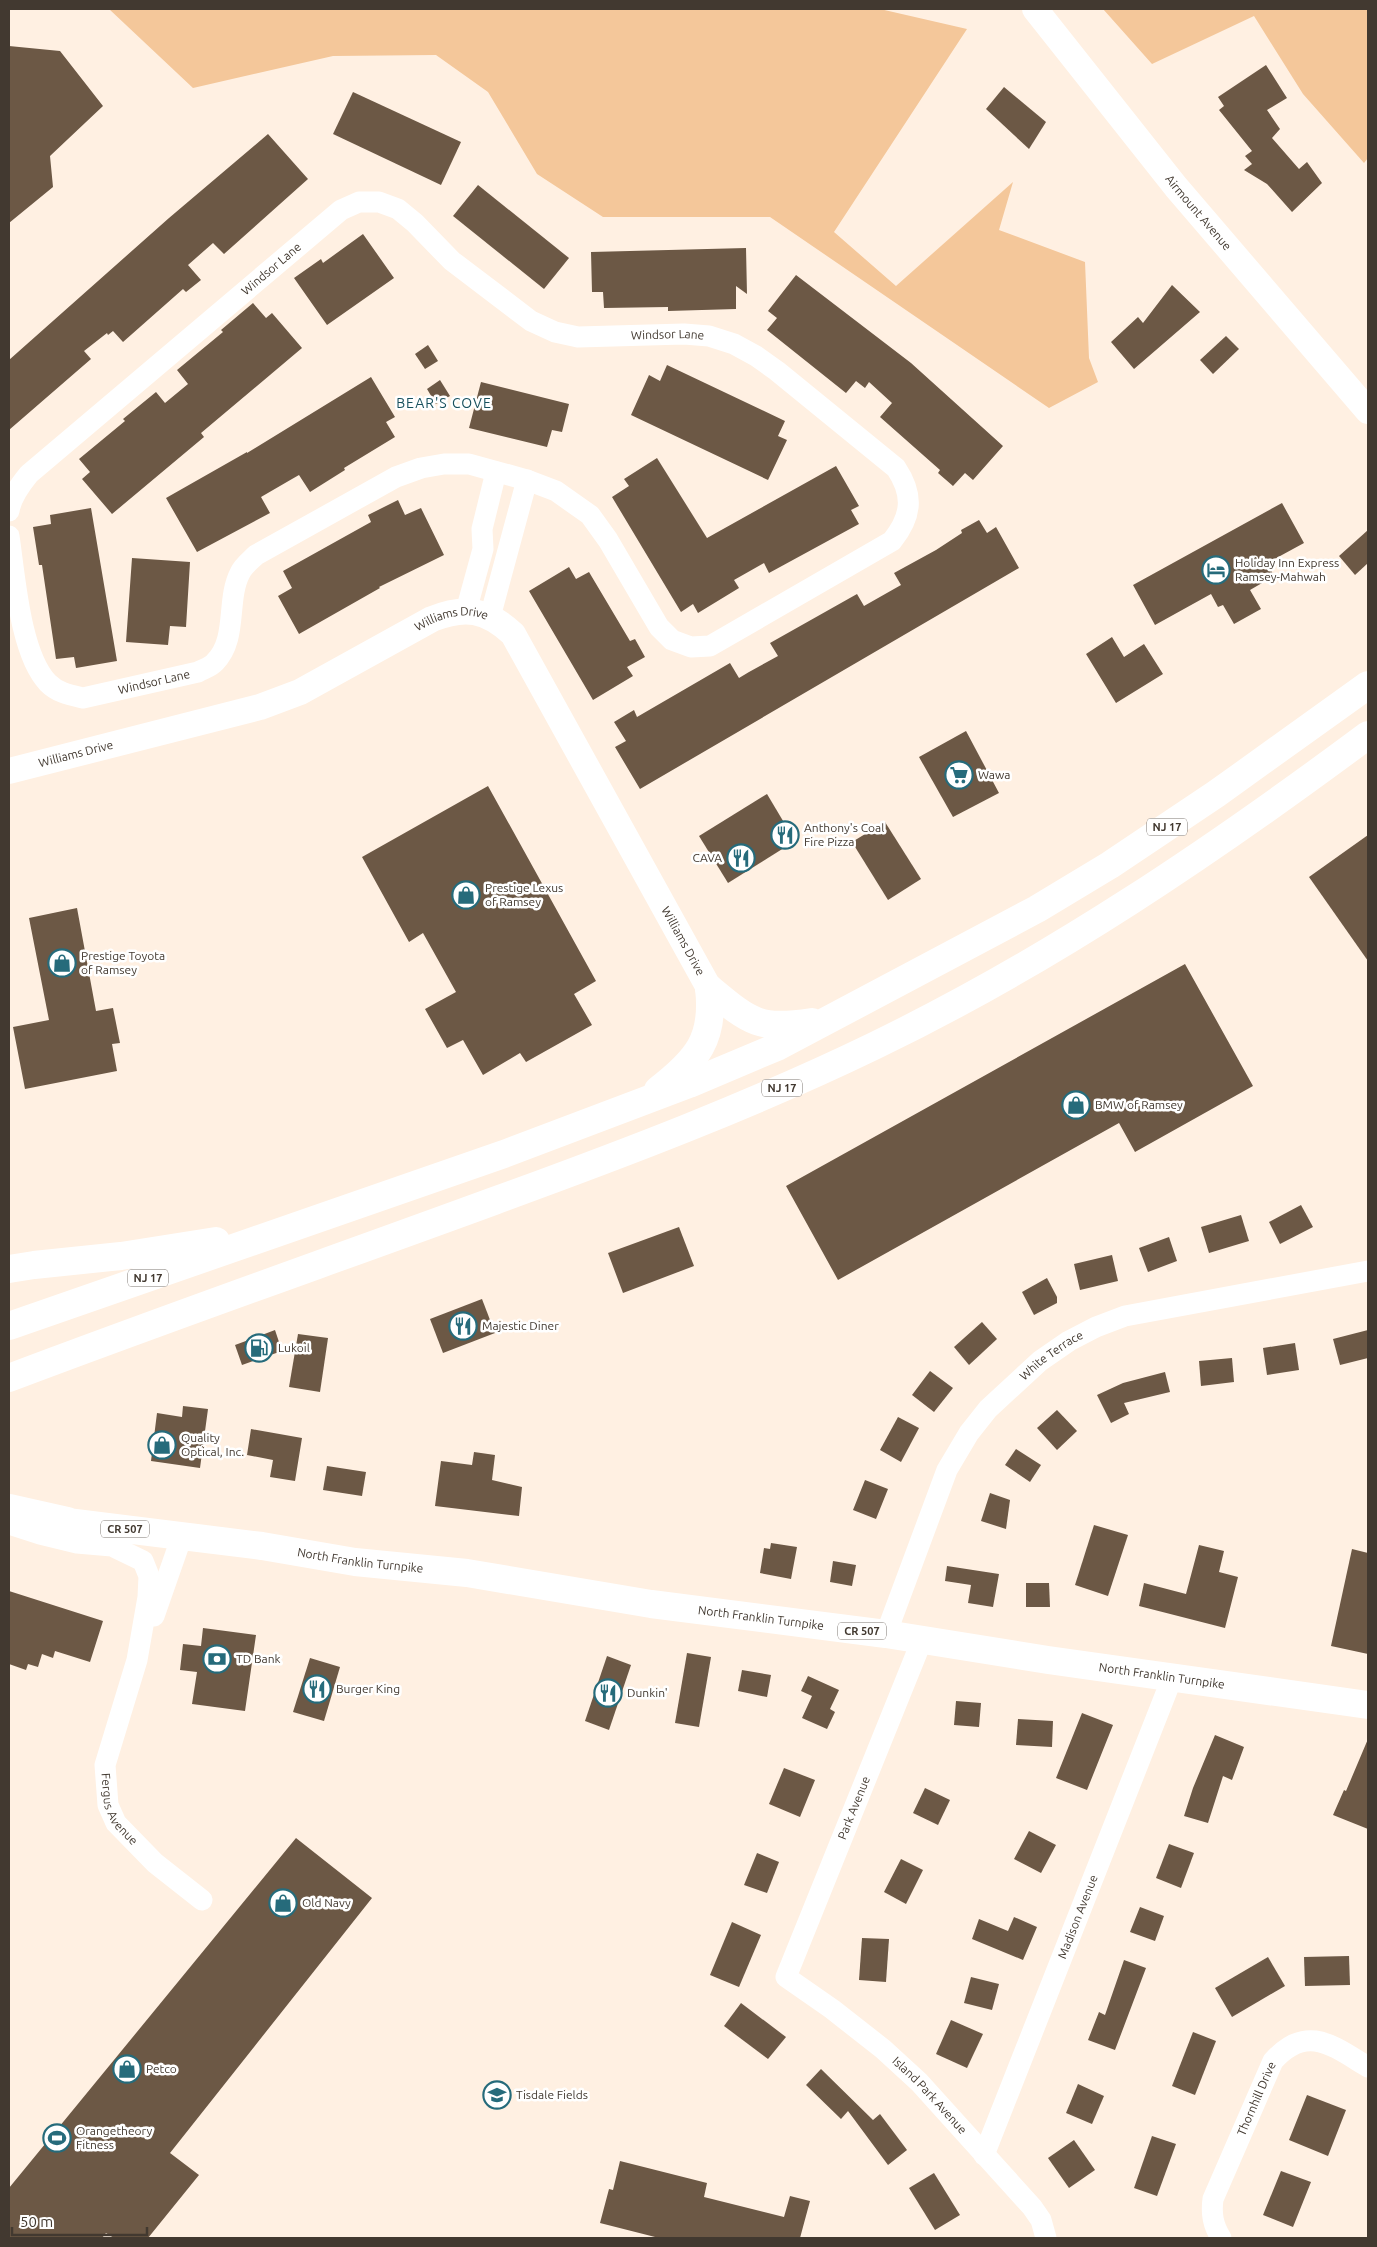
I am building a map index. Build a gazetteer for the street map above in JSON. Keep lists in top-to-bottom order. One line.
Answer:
{"streets":{"main road":["NJ 17","CR 507","North Franklin Turnpike"],"street":["Airmount Avenue","Windsor Lane","Williams Drive","White Terrace","Fergus Avenue","Park Avenue","Madison Avenue","Island Park Avenue","Thornhill Drive"]},"crossings":[["White Terrace","North Franklin Turnpike"],["CR 507","North Franklin Turnpike"],["CR 507","Fergus Avenue"],["North Franklin Turnpike","Fergus Avenue"],["North Franklin Turnpike","Park Avenue"],["North Franklin Turnpike","Madison Avenue"],["Park Avenue","Island Park Avenue"],["Madison Avenue","Island Park Avenue"]],"districts":["BEAR'S COVE"],"places":{"hotel":["Holiday Inn Express Ramsey-Mahwah"],"supermarket":["Wawa"],"restaurant":["Anthony's Coal Fire Pizza","CAVA","Majestic Diner","Burger King","Dunkin'"],"shop":["Prestige Lexus of Ramsey","Prestige Toyota of Ramsey","BMW of Ramsey","Quality Optical, Inc.","Old Navy","Petco"],"fuel station":["Lukoil"],"bank":["TD Bank"],"school or university":["Tisdale Fields"],"sports":["Orangetheory Fitness"]},"scale_bar":"50 m"}
